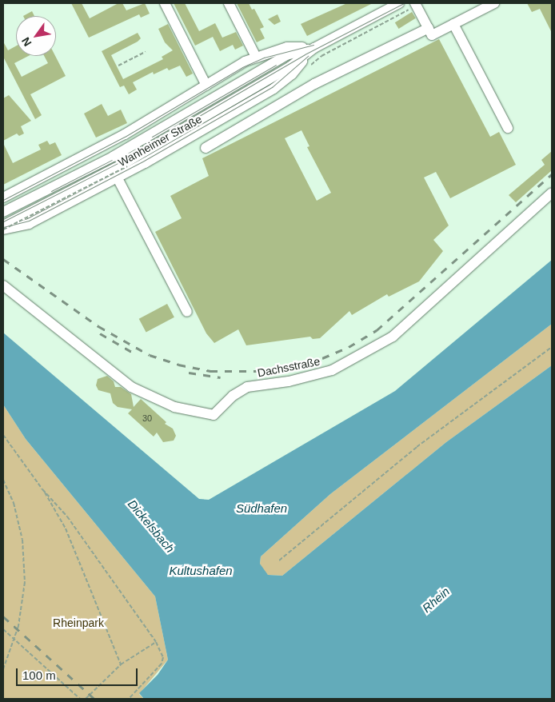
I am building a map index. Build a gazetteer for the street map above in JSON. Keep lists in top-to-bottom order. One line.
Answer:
{"streets":{"street":["Wanheimer Straße","Dachsstraße"]},"water":["Südhafen","Dickelsbach","Kultushafen","Rhein"],"parks":["Rheinpark"],"house_numbers":["30"],"scale_bar":"100 m","north":"bottom left"}
